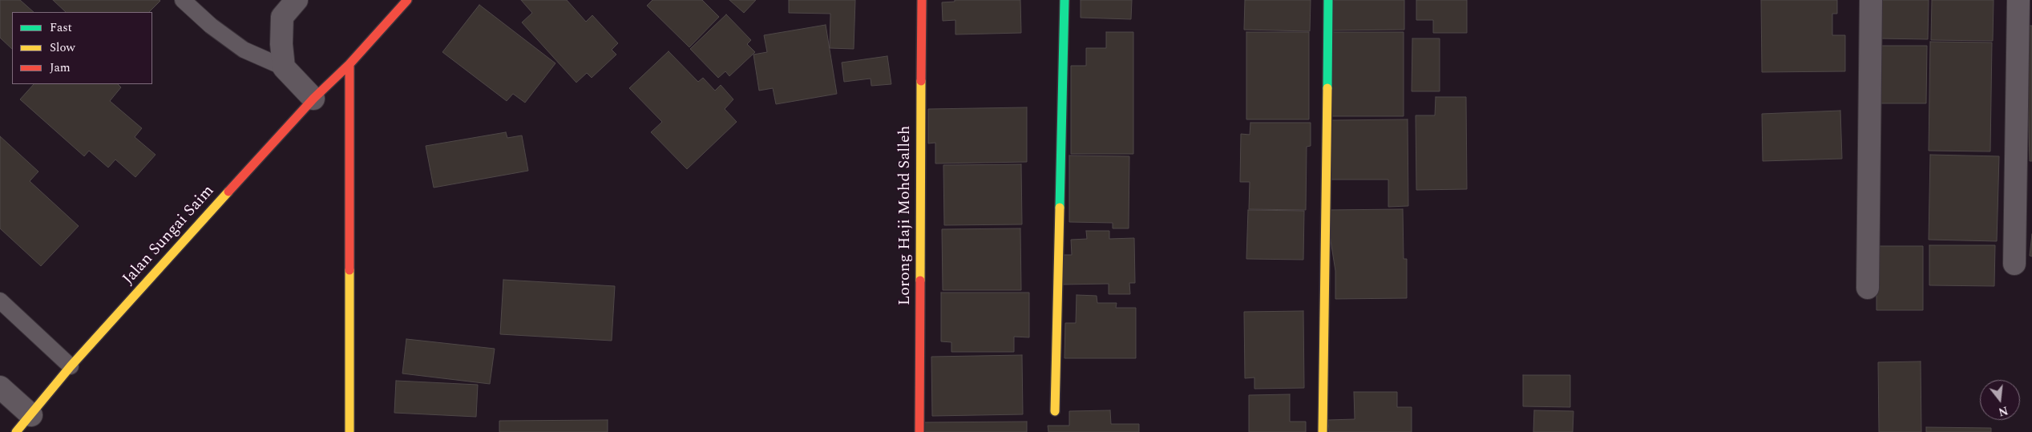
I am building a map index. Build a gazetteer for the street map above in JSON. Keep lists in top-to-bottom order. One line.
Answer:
{"streets":{"street":["Lorong Haji Mohd Salleh","Jalan Sungai Saim"]},"legend":["Fast","Slow","Jam"],"north":"bottom"}
